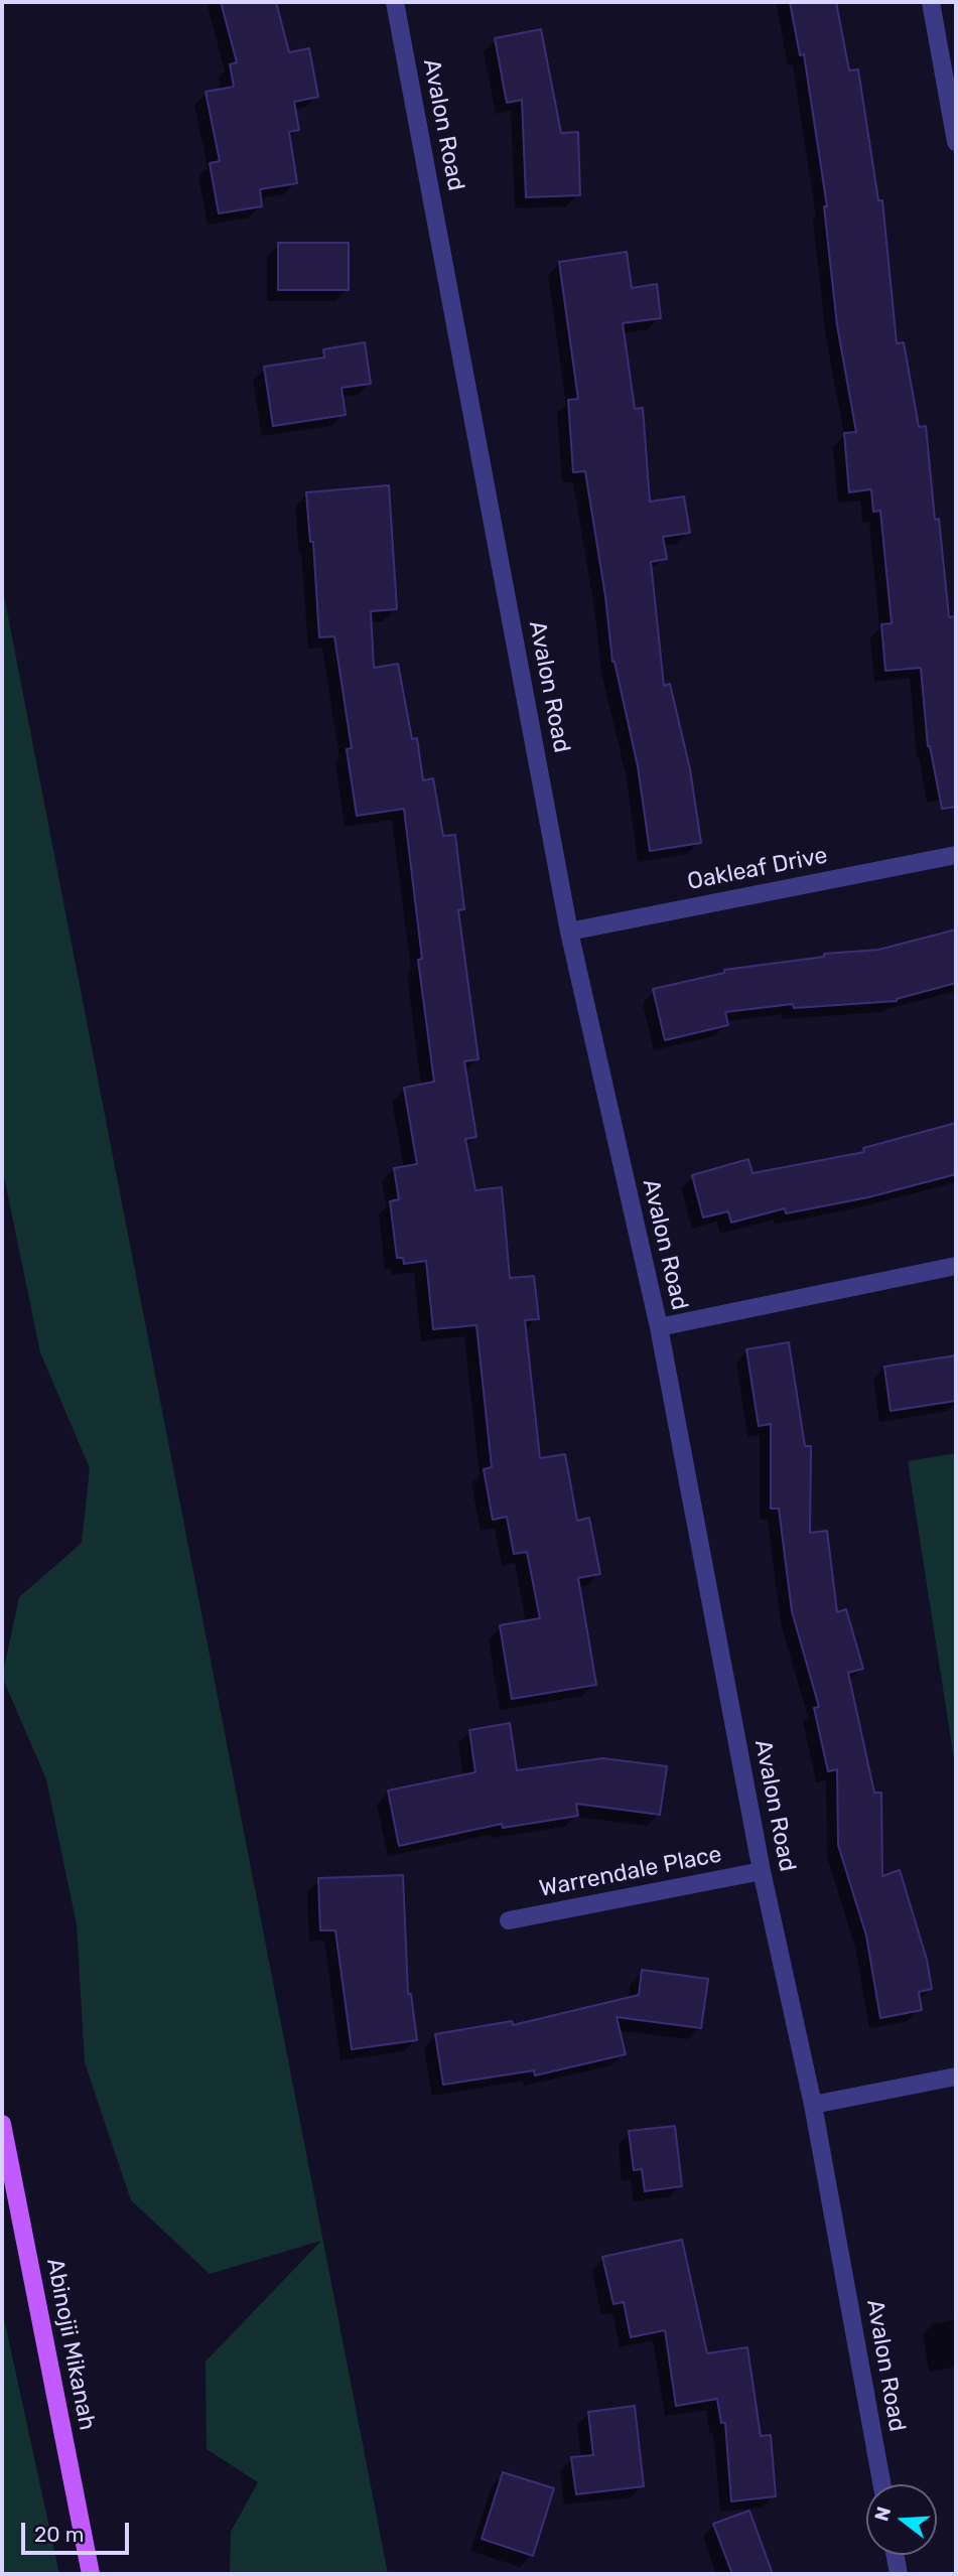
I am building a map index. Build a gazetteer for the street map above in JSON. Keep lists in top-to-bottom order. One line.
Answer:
{"streets":{"main road":["Abinojii Mikanah"],"street":["Avalon Road","Oakleaf Drive","Warrendale Place"]},"crossings":[["Avalon Road","Oakleaf Drive"],["Avalon Road","Warrendale Place"]],"scale_bar":"20 m","north":"left"}
